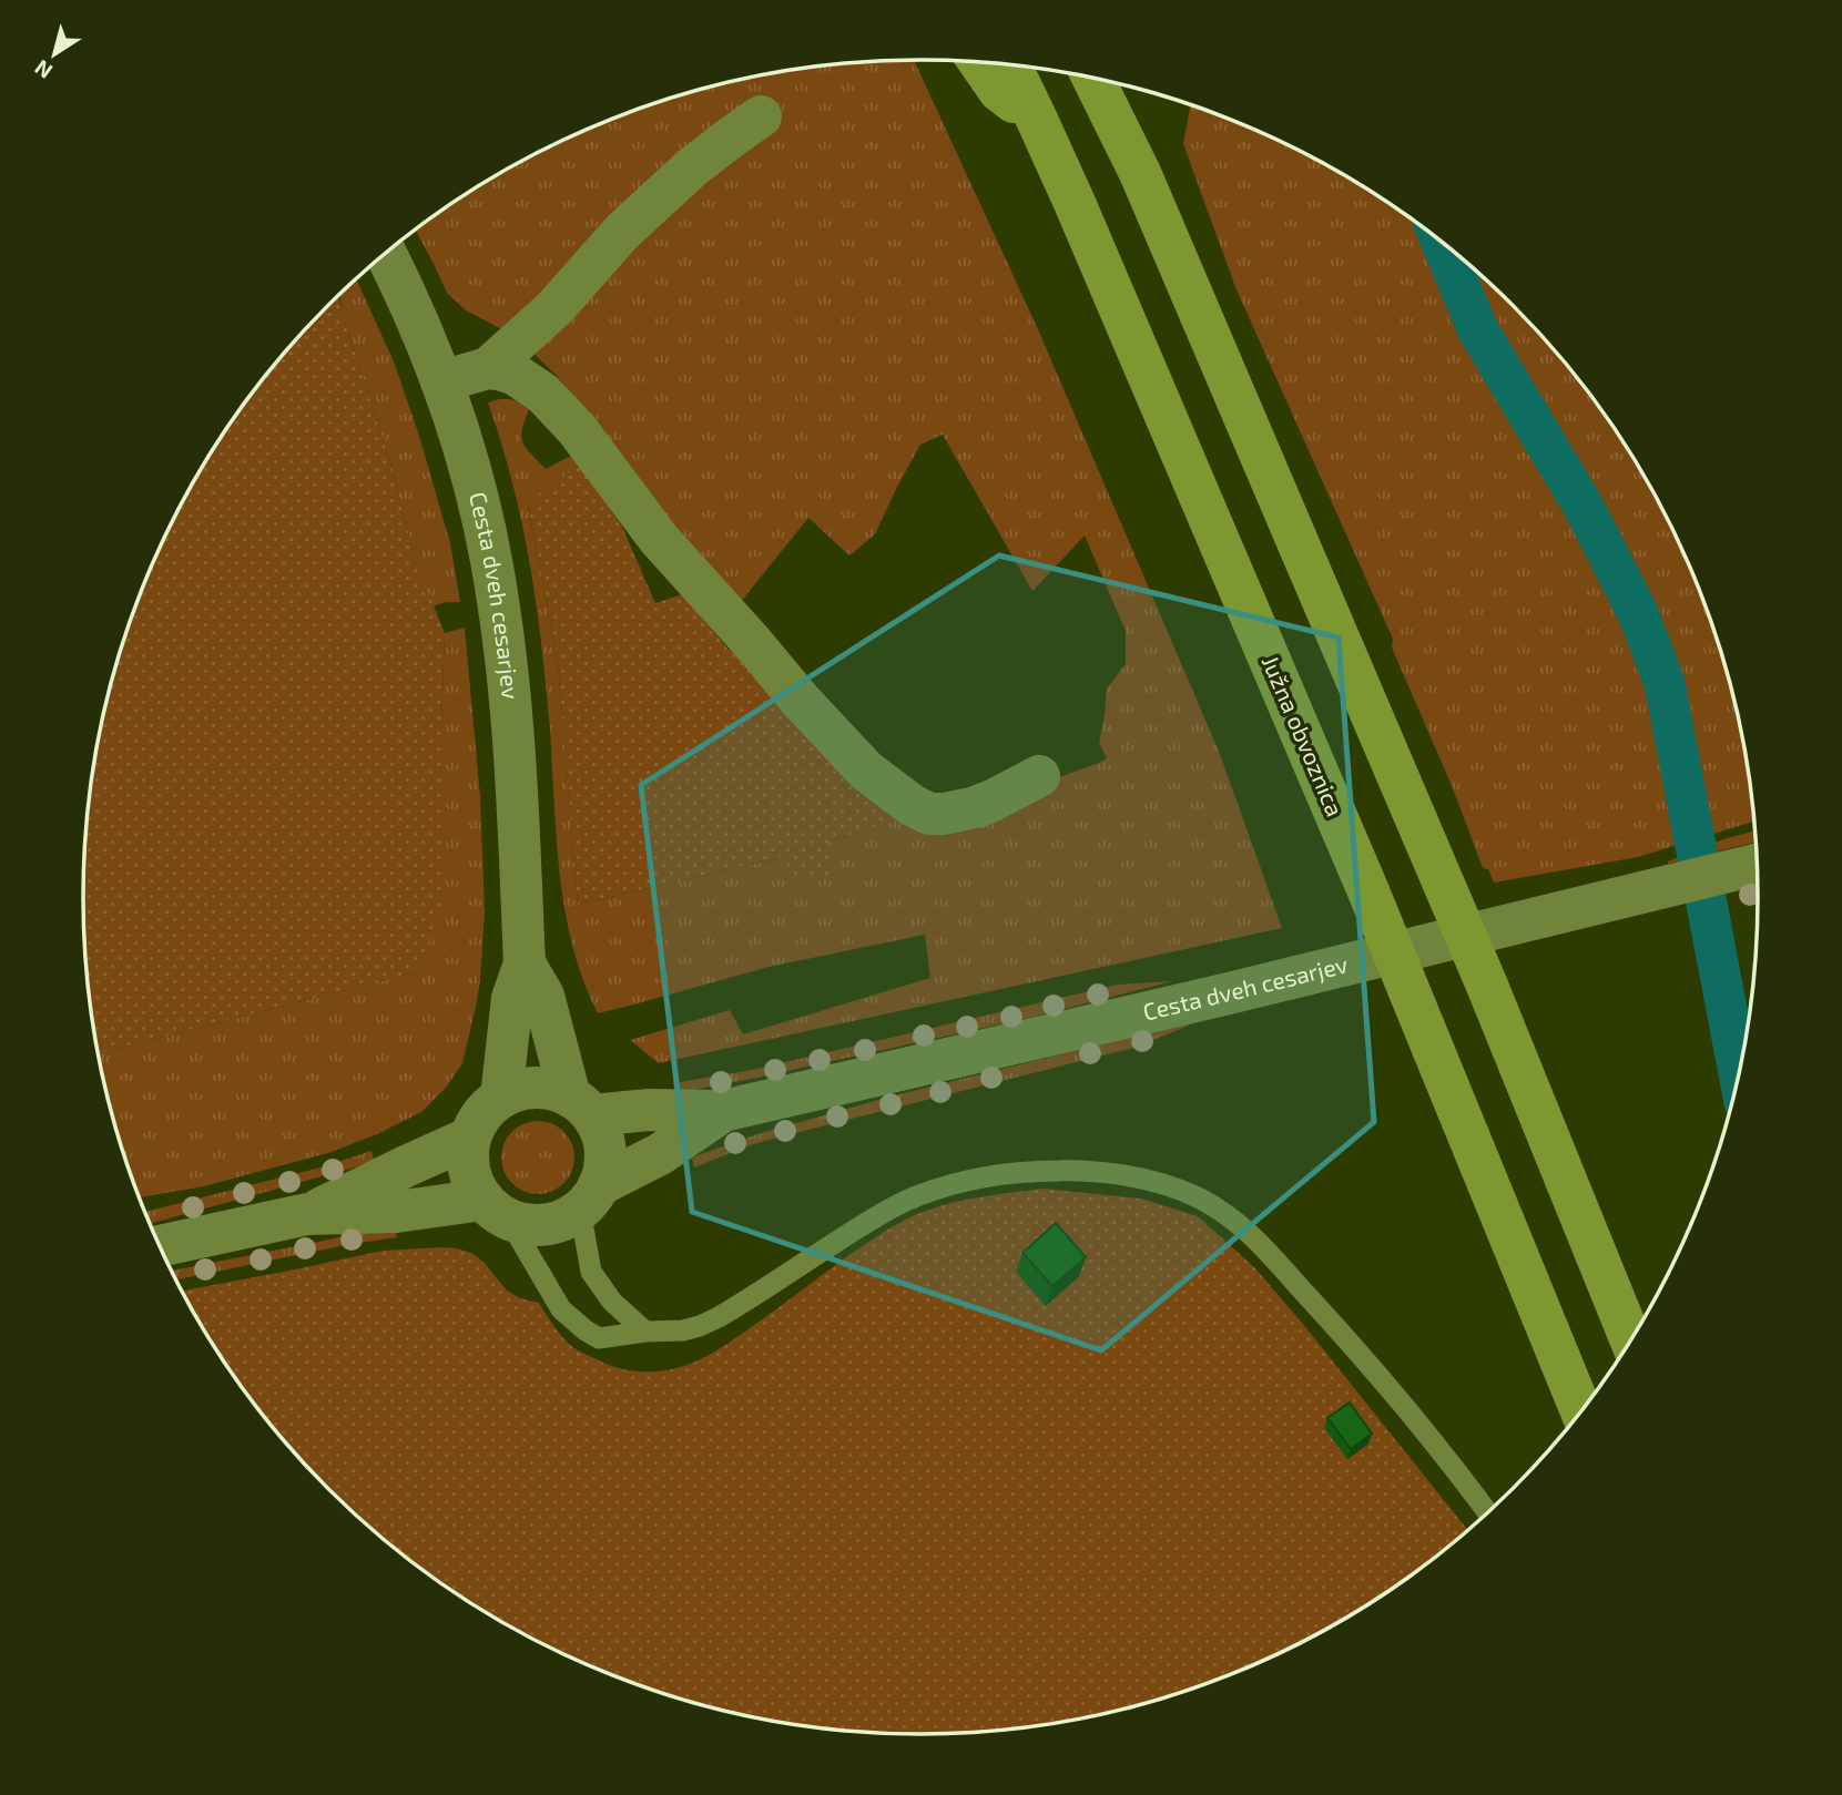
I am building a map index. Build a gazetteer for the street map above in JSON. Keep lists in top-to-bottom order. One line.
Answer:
{"streets":{"highway":["Južna obvoznica"],"street":["Cesta dveh cesarjev"]},"north":"bottom left"}
